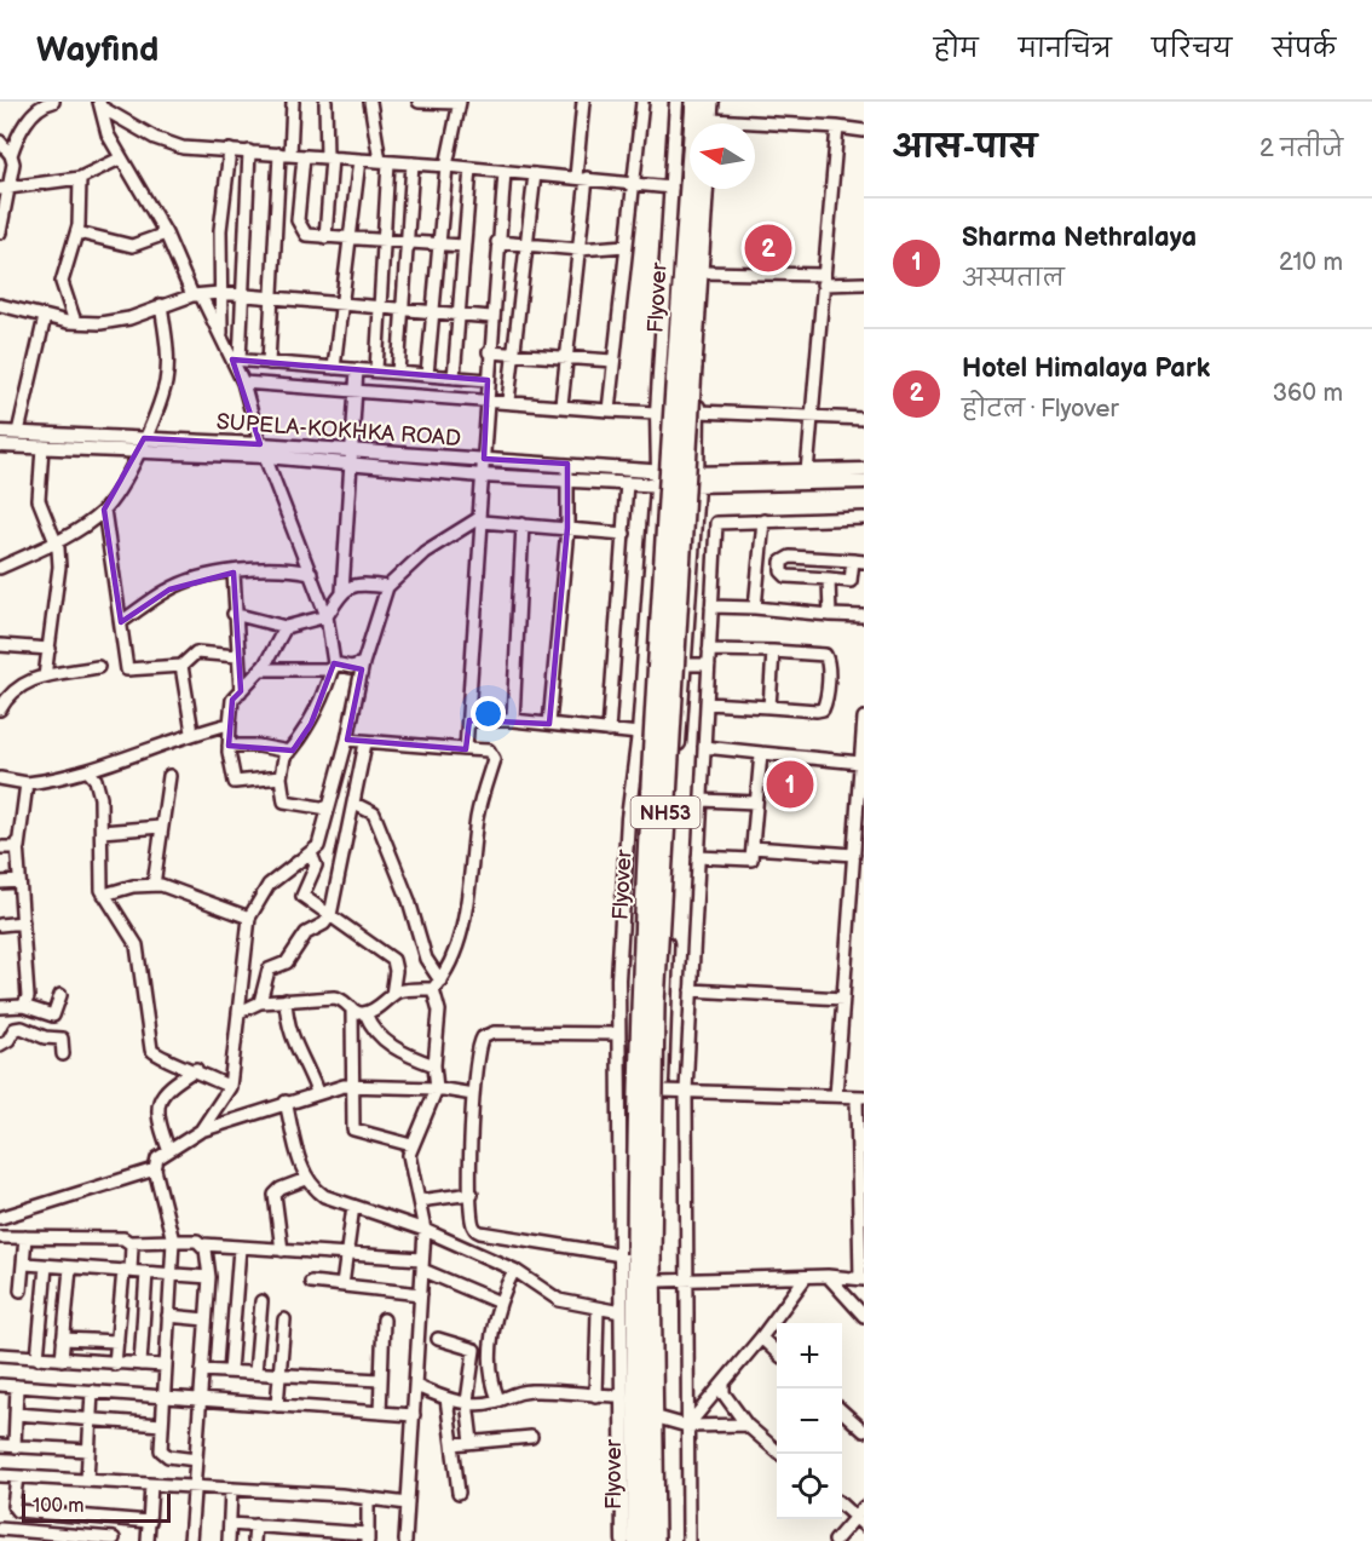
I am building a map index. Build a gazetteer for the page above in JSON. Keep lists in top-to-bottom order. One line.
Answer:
{"streets":{"highway":["Flyover","NH53"],"street":["SUPELA-KOKHKA ROAD"]},"scale_bar":"100 m","north":"left","page":{"header":"Wayfind","nav":["होम","मानचित्र","परिचय","संपर्क"],"heading":["आस-पास","2 नतीजे"],"list":[{"mark":"1","name":"Sharma Nethralaya","note":"अस्पताल","value":"210 m"},{"mark":"2","name":"Hotel Himalaya Park","note":"होटल · Flyover","value":"360 m"}],"pins":["2","1"],"map_buttons":["+","−"],"scale":"100 m"}}
